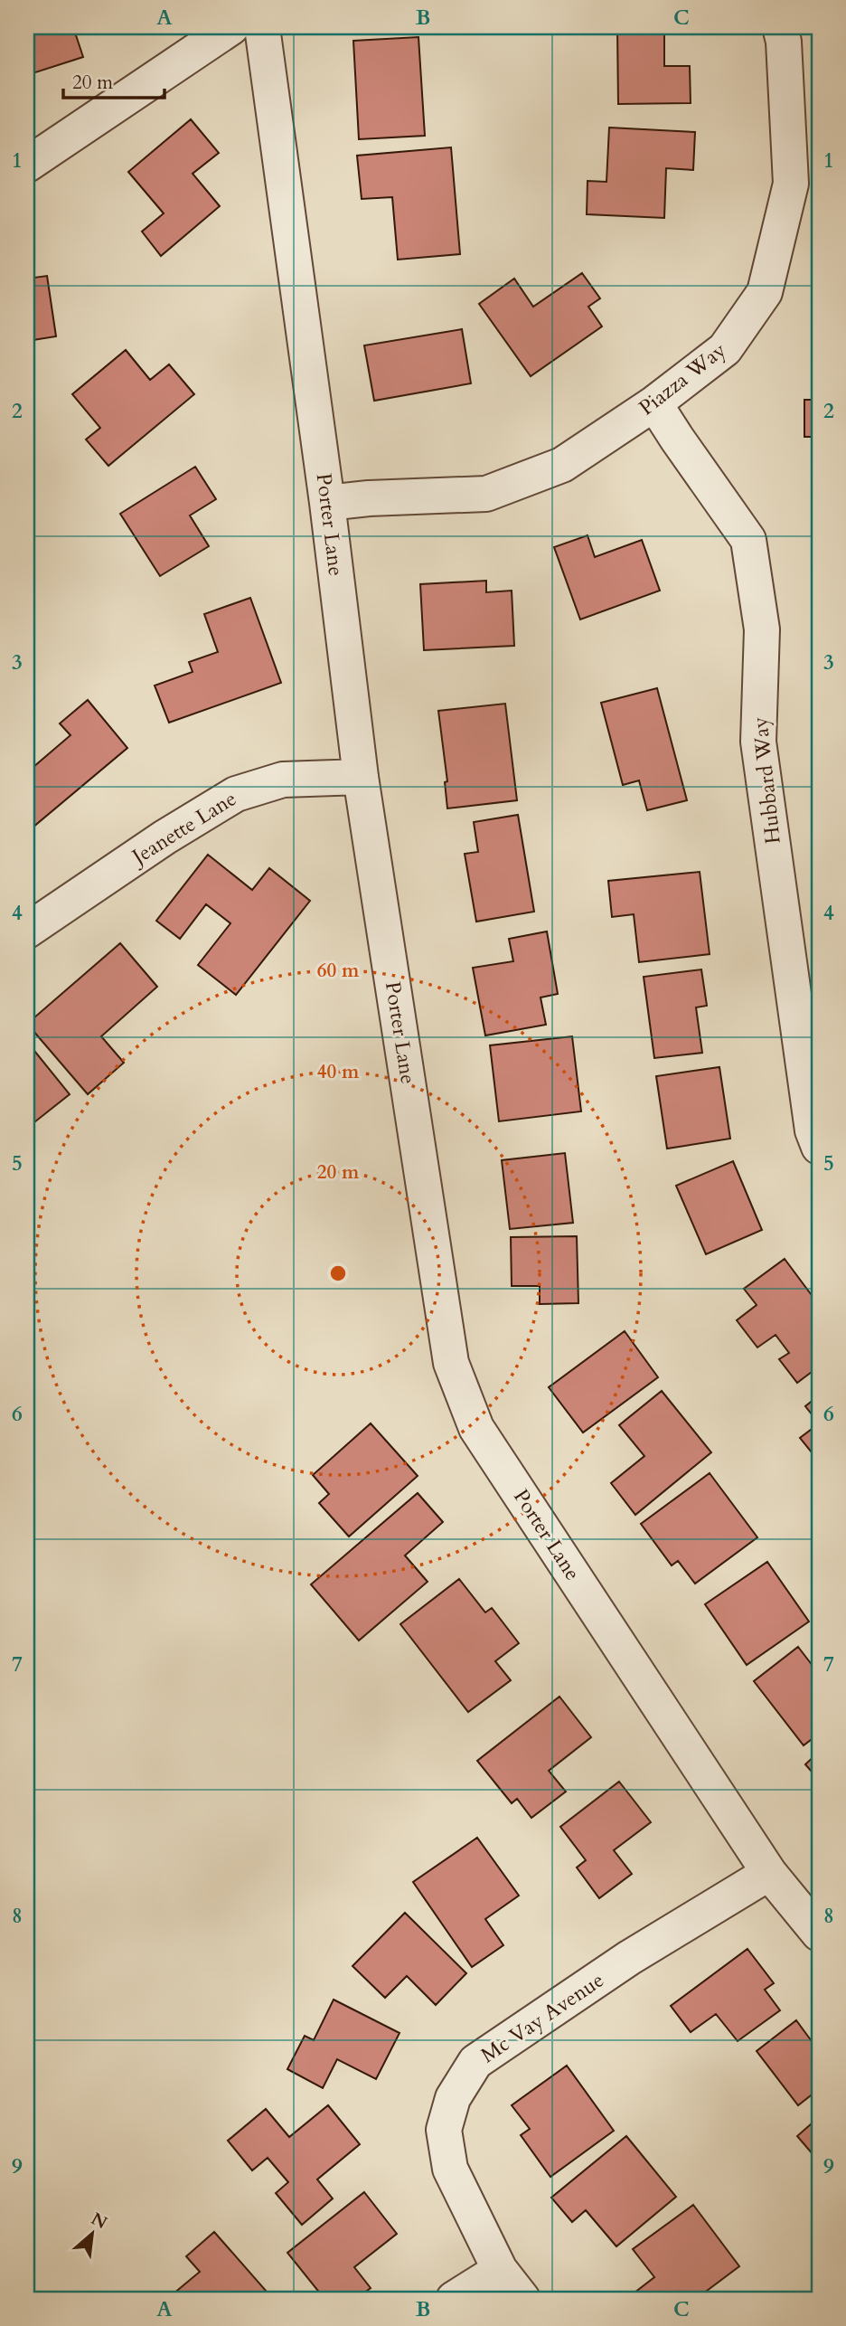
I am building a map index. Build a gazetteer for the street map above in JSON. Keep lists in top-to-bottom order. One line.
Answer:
{"streets":{"street":["Piazza Way","Porter Lane","Hubbard Way","Jeanette Lane","Mc Vay Avenue"]},"crossings":[["Piazza Way","Porter Lane"],["Piazza Way","Hubbard Way"],["Porter Lane","Jeanette Lane"],["Porter Lane","Mc Vay Avenue"]],"scale_bar":"20 m","north":"top right","grid":{"columns":["A","B","C"],"rows":["1","2","3","4","5","6","7","8","9"]},"rings":["60 m","40 m","20 m"]}
